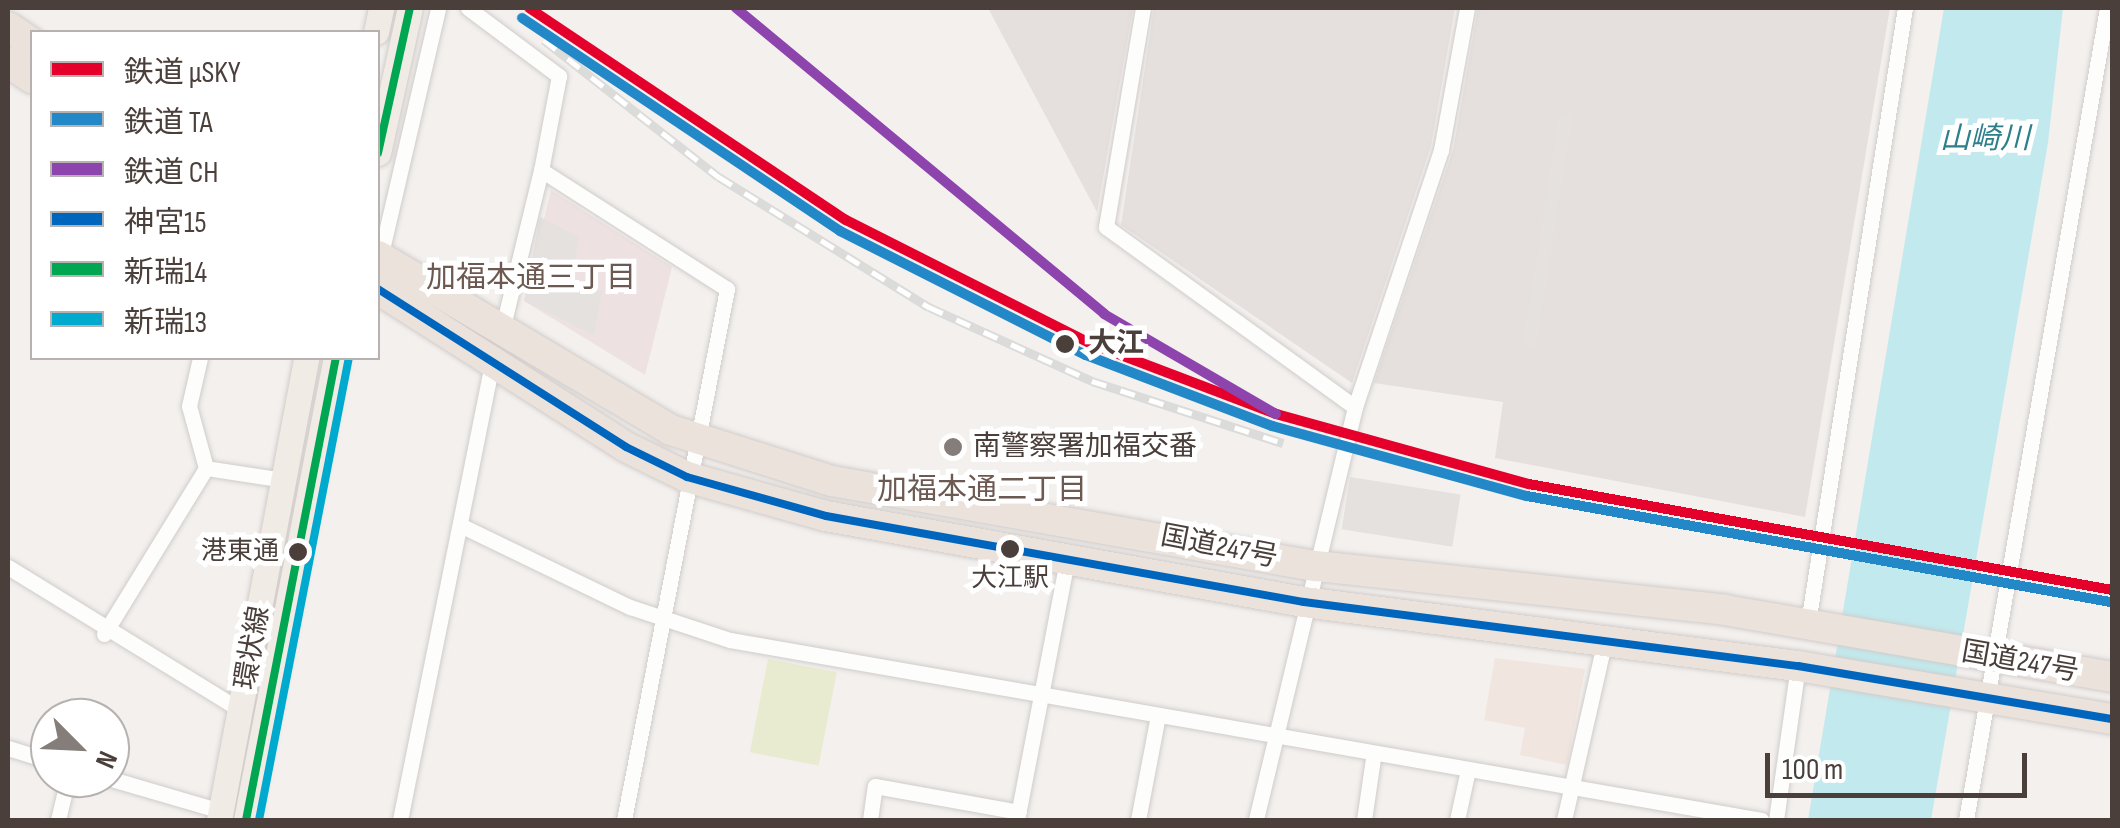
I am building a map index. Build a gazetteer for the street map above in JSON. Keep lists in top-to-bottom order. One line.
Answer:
{"streets":{"highway":["国道247号"],"main road":["環状線"]},"districts":["加福本通三丁目","加福本通二丁目"],"water":["山崎川"],"places":["大江","南警察署加福交番","大江駅","港東通"],"lines":["rail line μSKY","rail line CH","transit line 新瑞14","rail line TA","transit line 神宮15","transit line 新瑞13"],"legend":["鉄道 μSKY","鉄道 TA","鉄道 CH","神宮15","新瑞14","新瑞13"],"scale_bar":"100 m","north":"bottom right"}
